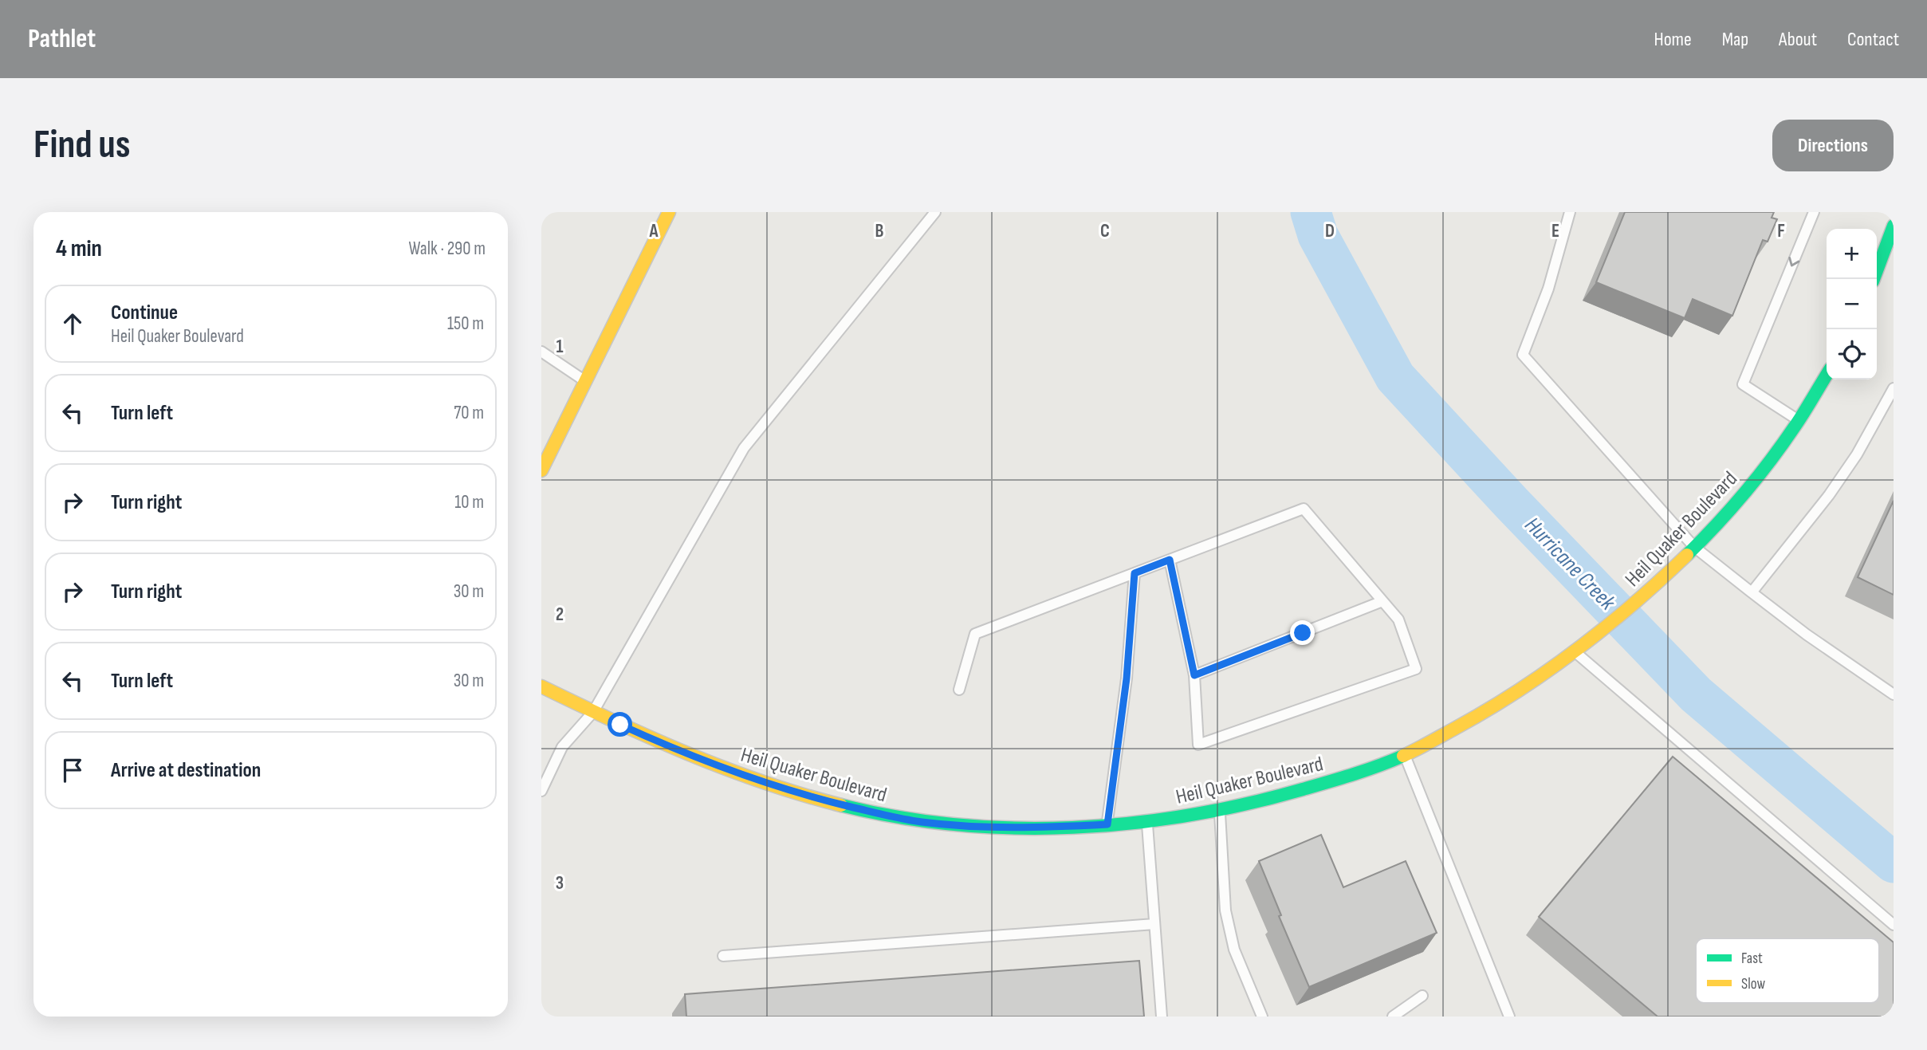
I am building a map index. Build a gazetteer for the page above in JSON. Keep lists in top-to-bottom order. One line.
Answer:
{"streets":{"street":["Heil Quaker Boulevard"]},"water":["Hurricane Creek"],"legend":["Fast","Slow"],"page":{"header":"Pathlet","nav":["Home","Map","About","Contact"],"buttons":"Directions","title":"Find us","heading":["4 min","Walk · 290 m"],"map_buttons":["+","−"],"list":[["Continue","Heil Quaker Boulevard","150 m"],["Turn left","70 m"],["Turn right","10 m"],["Turn right","30 m"],["Turn left","30 m"],"Arrive at destination"]},"grid":{"columns":["A","B","C","D","E","F"],"rows":["1","2","3"]}}
